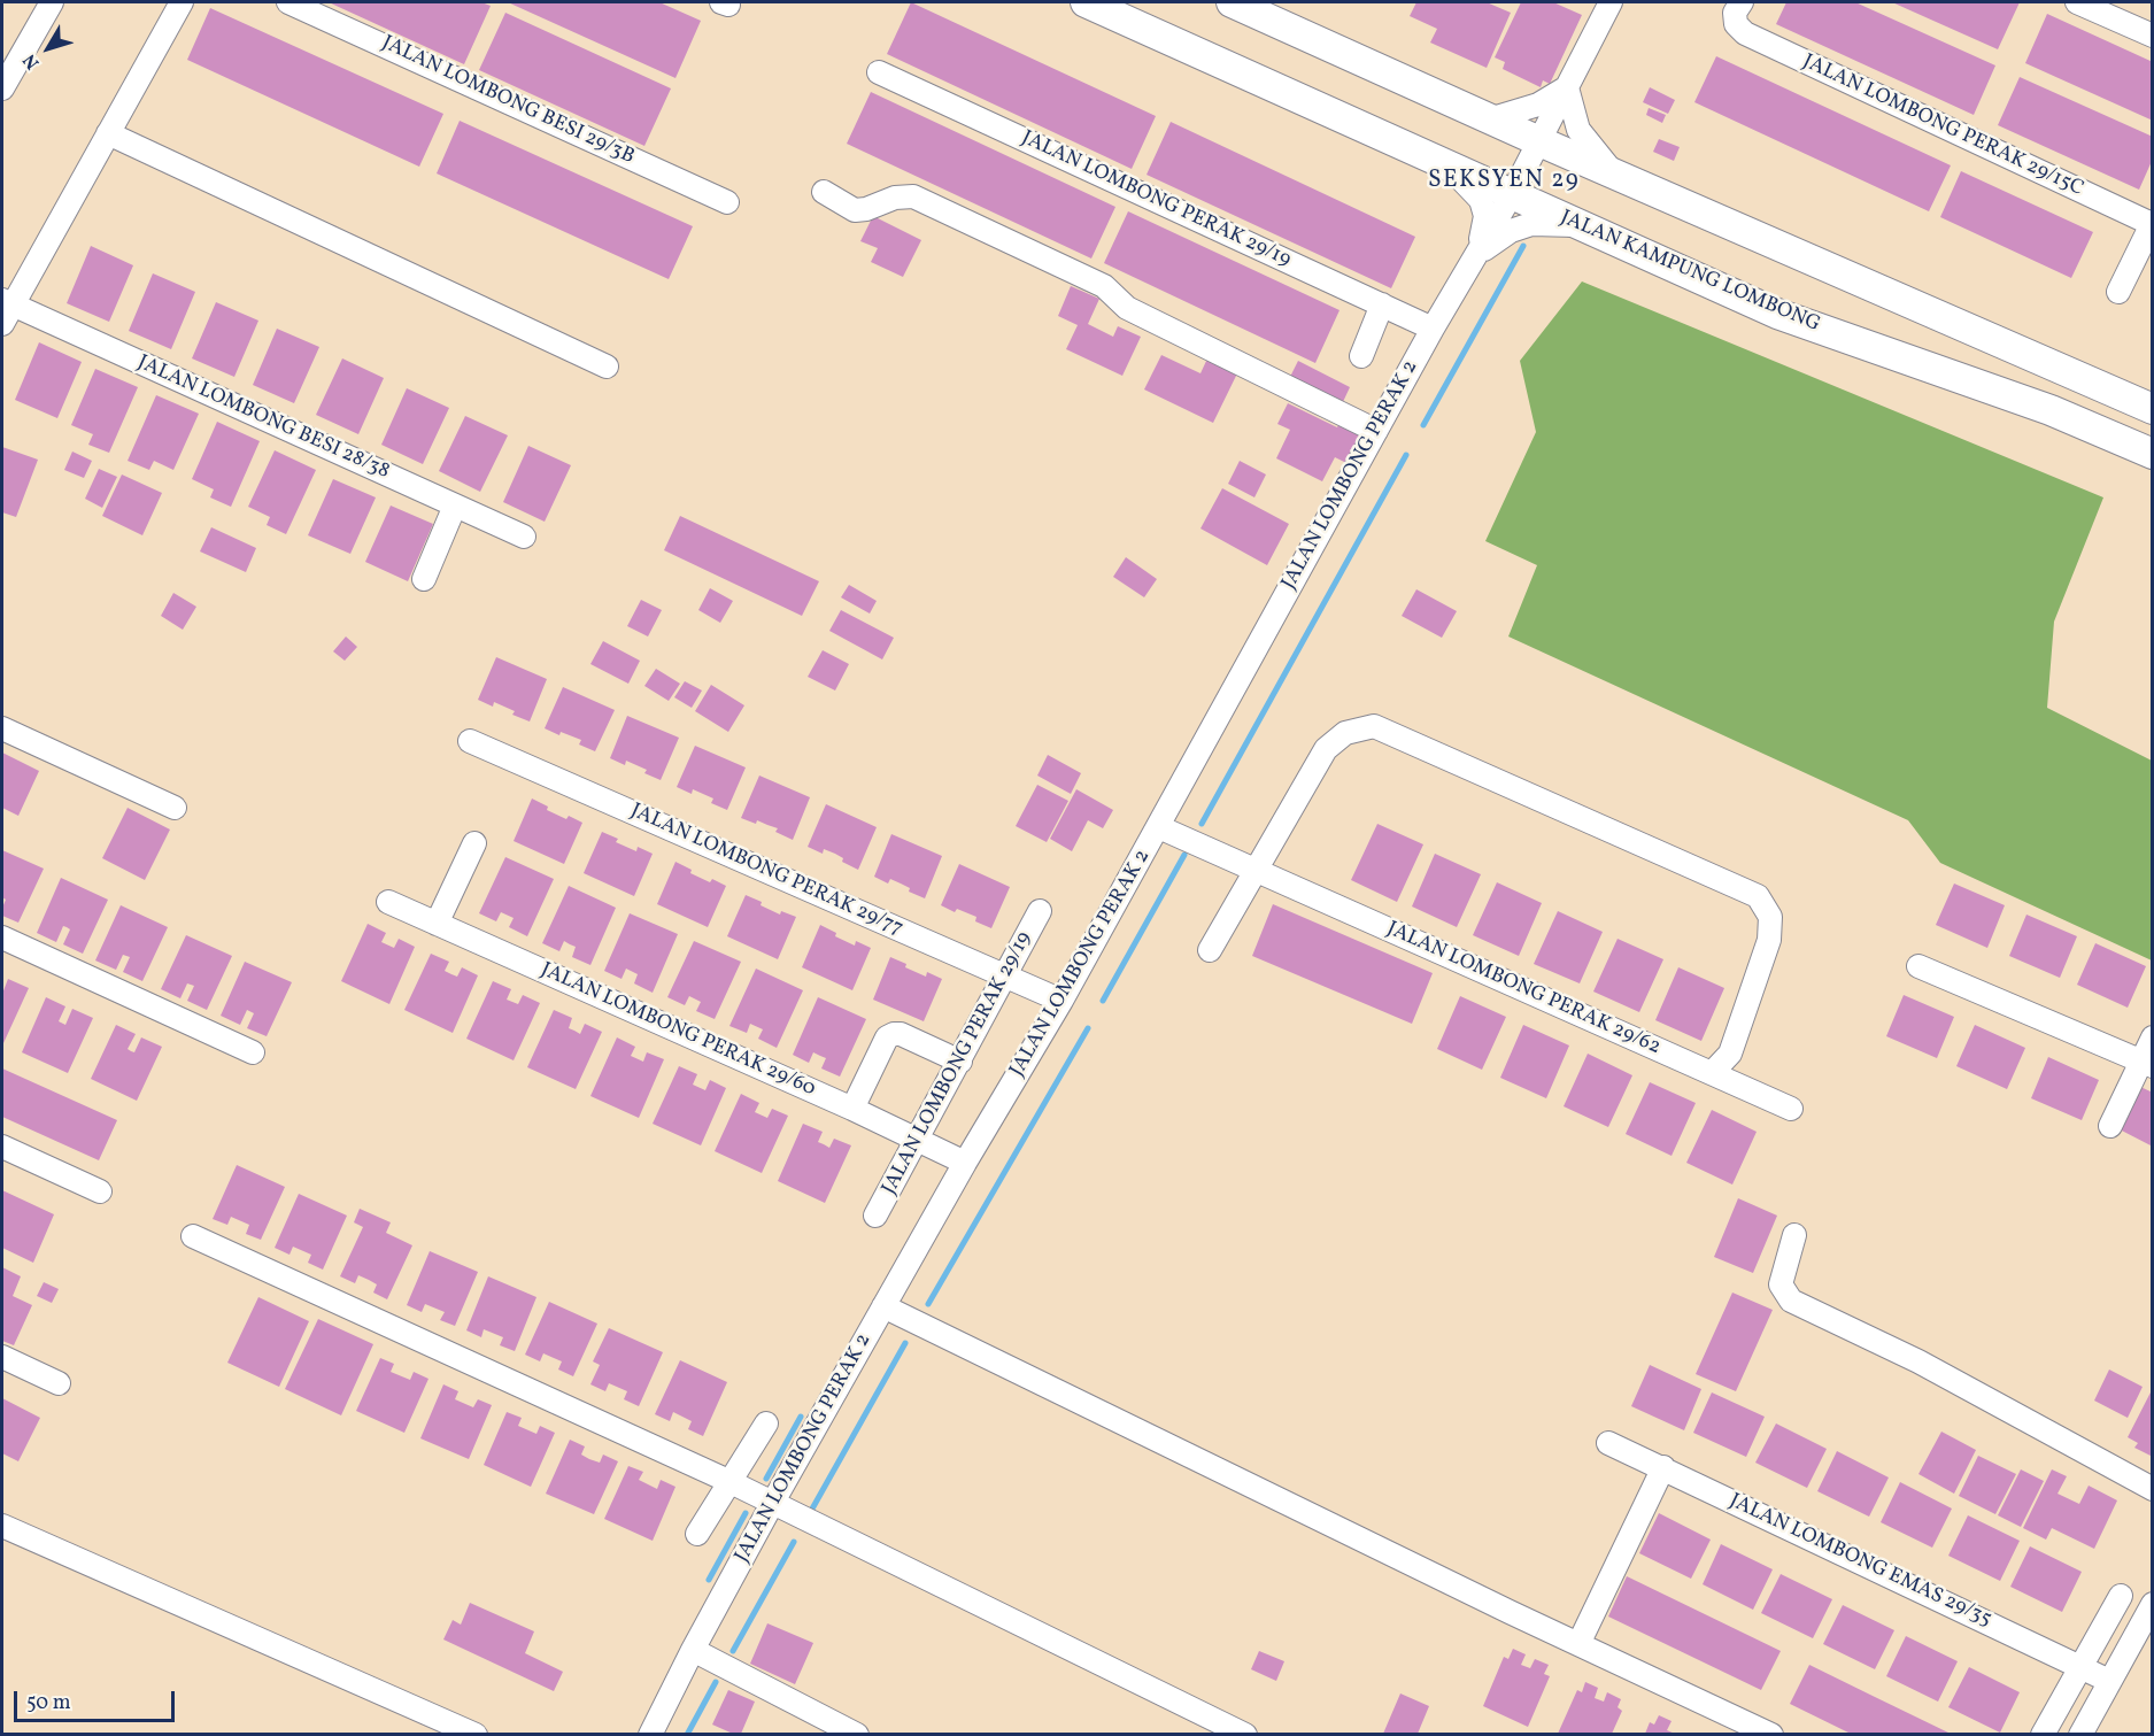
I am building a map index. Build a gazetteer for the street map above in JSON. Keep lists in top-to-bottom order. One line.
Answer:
{"streets":{"street":["JALAN LOMBONG BESI 29/3B","JALAN LOMBONG PERAK 29/15C","JALAN LOMBONG PERAK 29/19","JALAN KAMPUNG LOMBONG","JALAN LOMBONG BESI 28/38","JALAN LOMBONG PERAK 2","JALAN LOMBONG PERAK 29/77","JALAN LOMBONG PERAK 29/62","JALAN LOMBONG PERAK 29/60","JALAN LOMBONG EMAS 29/35"]},"crossings":[["JALAN LOMBONG PERAK 29/19","JALAN LOMBONG PERAK 2"],["JALAN LOMBONG PERAK 29/19","JALAN LOMBONG PERAK 29/77"],["JALAN LOMBONG PERAK 29/19","JALAN LOMBONG PERAK 29/60"],["JALAN KAMPUNG LOMBONG","JALAN LOMBONG PERAK 2"],["JALAN LOMBONG PERAK 2","JALAN LOMBONG PERAK 29/77"],["JALAN LOMBONG PERAK 2","JALAN LOMBONG PERAK 29/62"],["JALAN LOMBONG PERAK 2","JALAN LOMBONG PERAK 29/60"]],"districts":["SEKSYEN 29"],"scale_bar":"50 m","north":"bottom left"}
